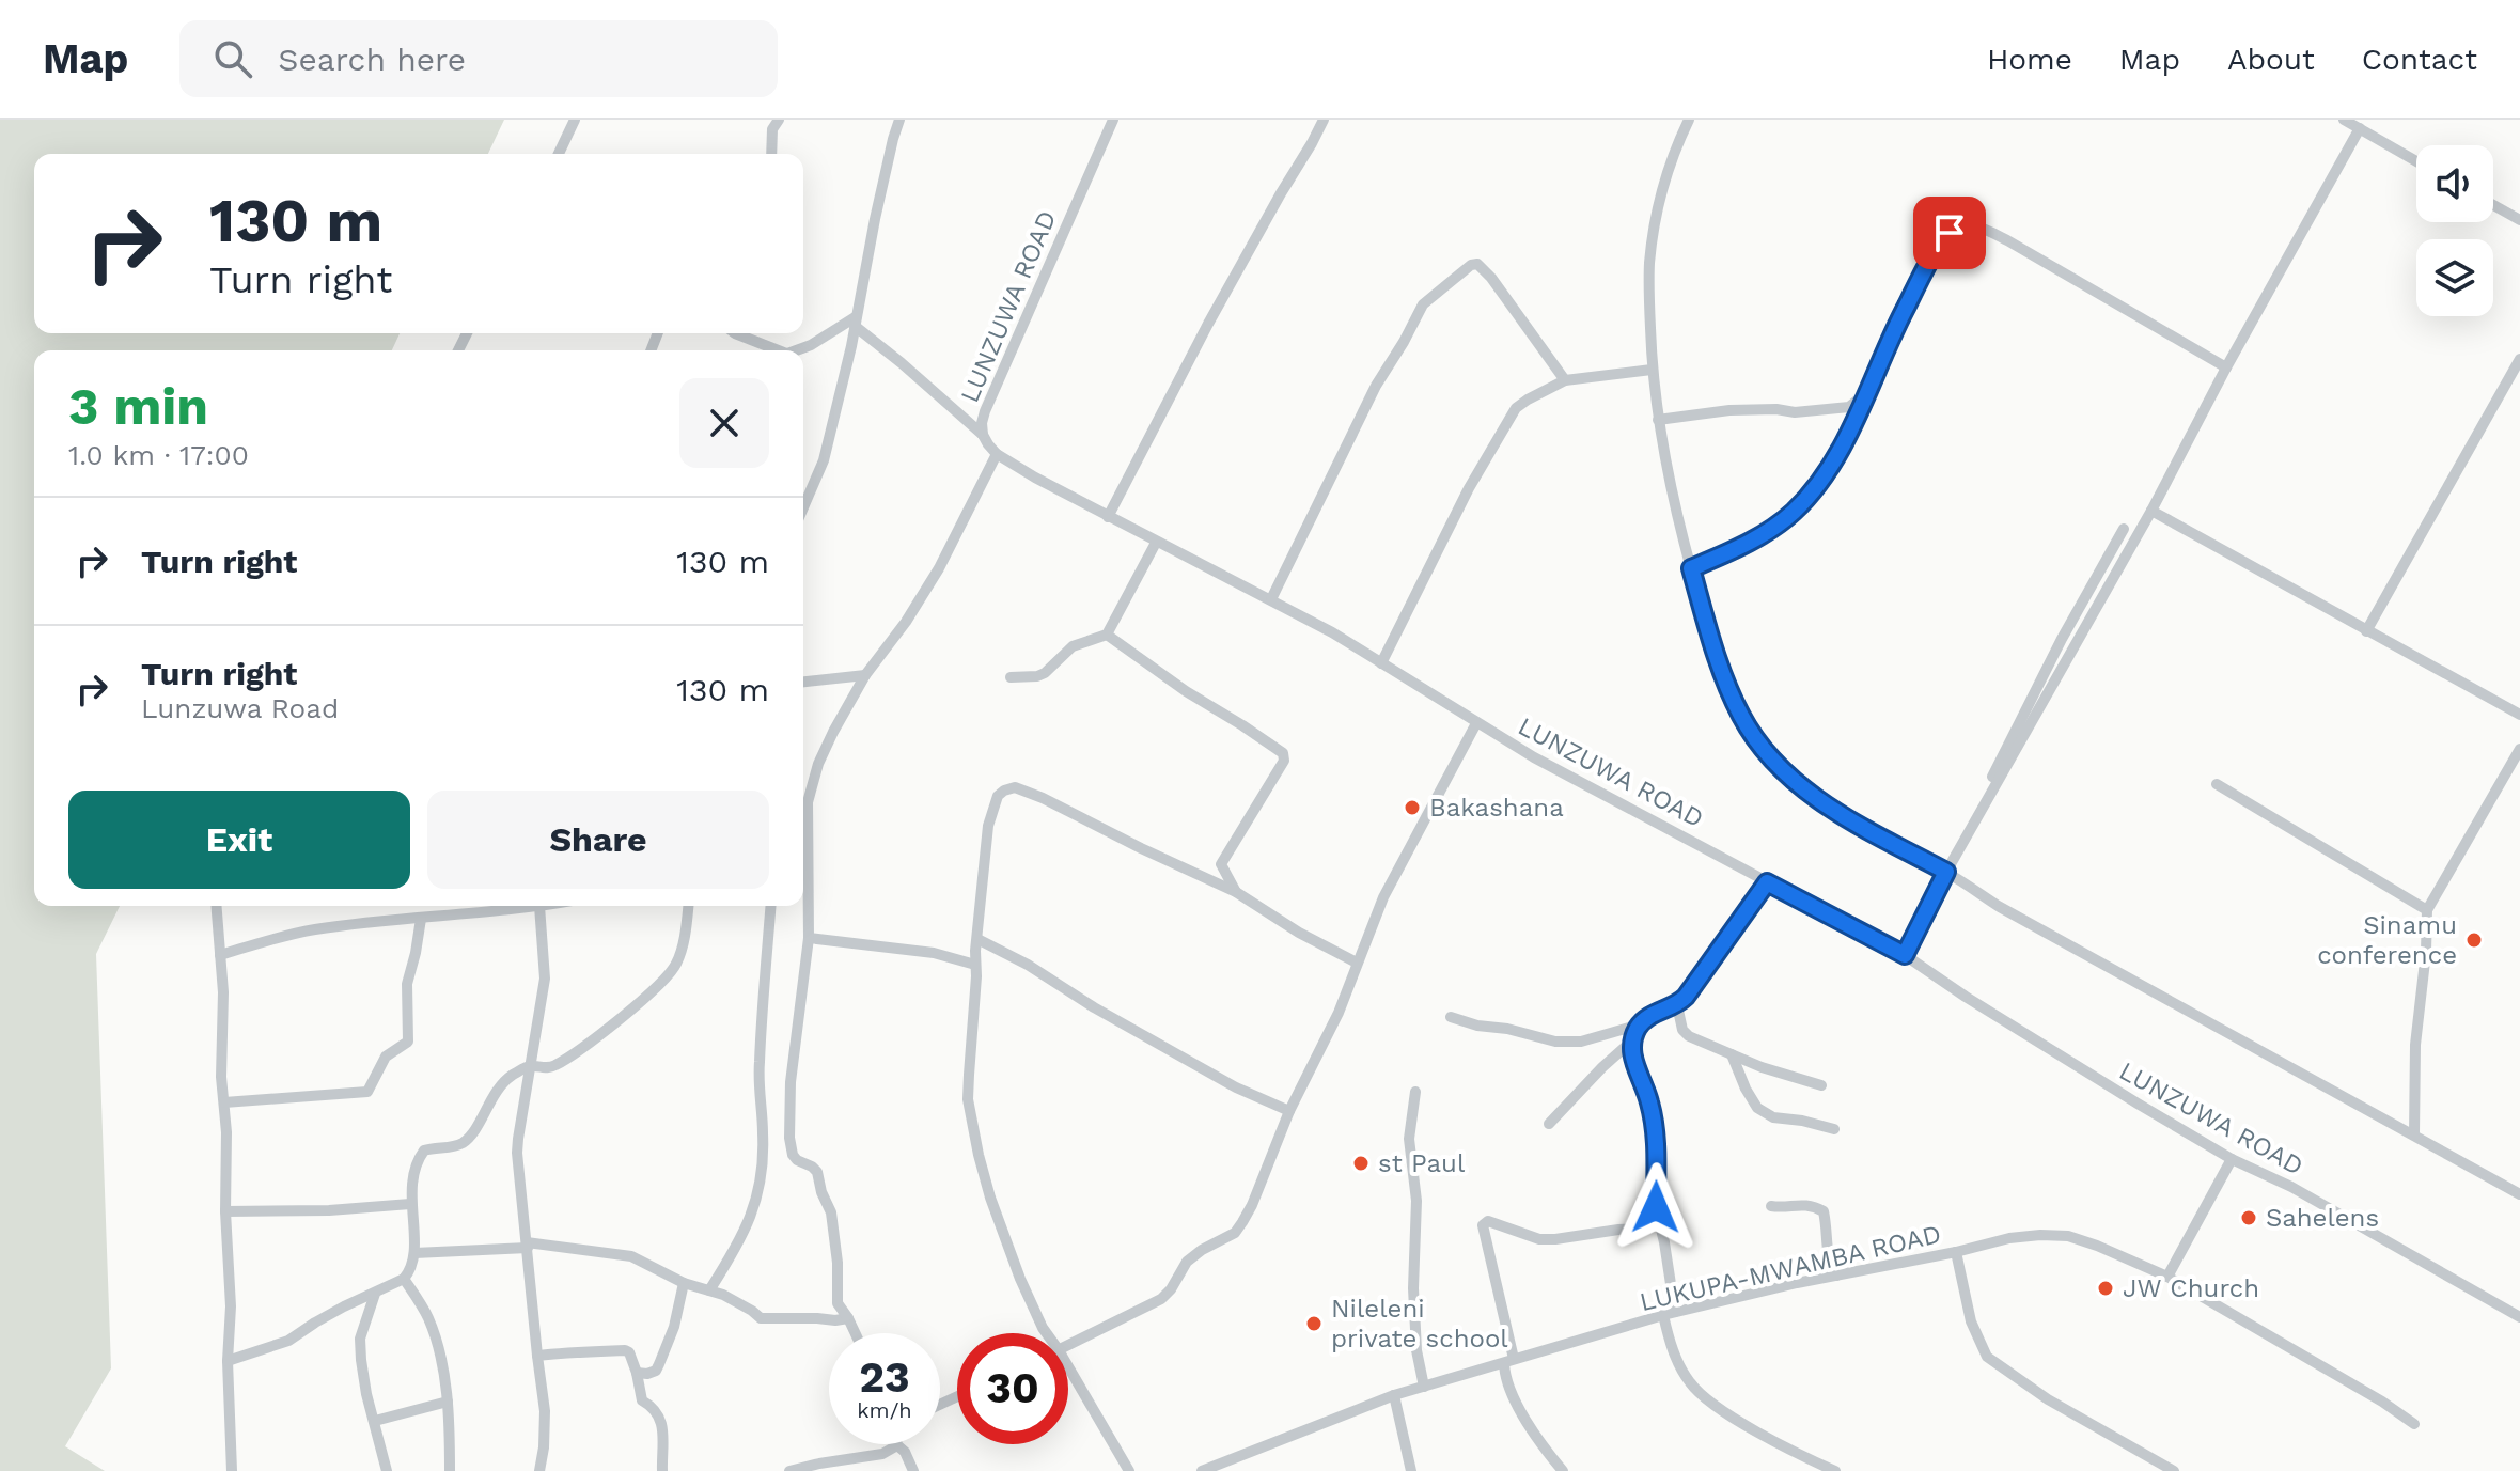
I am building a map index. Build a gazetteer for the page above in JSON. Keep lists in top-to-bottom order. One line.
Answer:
{"streets":{"street":["LUNZUWA ROAD","LUKUPA-MWAMBA ROAD"]},"places":["Bakashana","Sinamu conference","st Paul","Sahelens","JW Church","Nileleni private school"],"page":{"header":"Map","search":"Search here","nav":["Home","Map","About","Contact"],"turn":["130 m","Turn right"],"heading":["3 min","1.0 km · 17:00"],"list":[{"name":"Turn right","value":"130 m"},{"name":"Turn right","note":"Lunzuwa Road","value":"130 m"}],"buttons":["Exit","Share"],"speed":"23 km/h","limit":"30"}}
